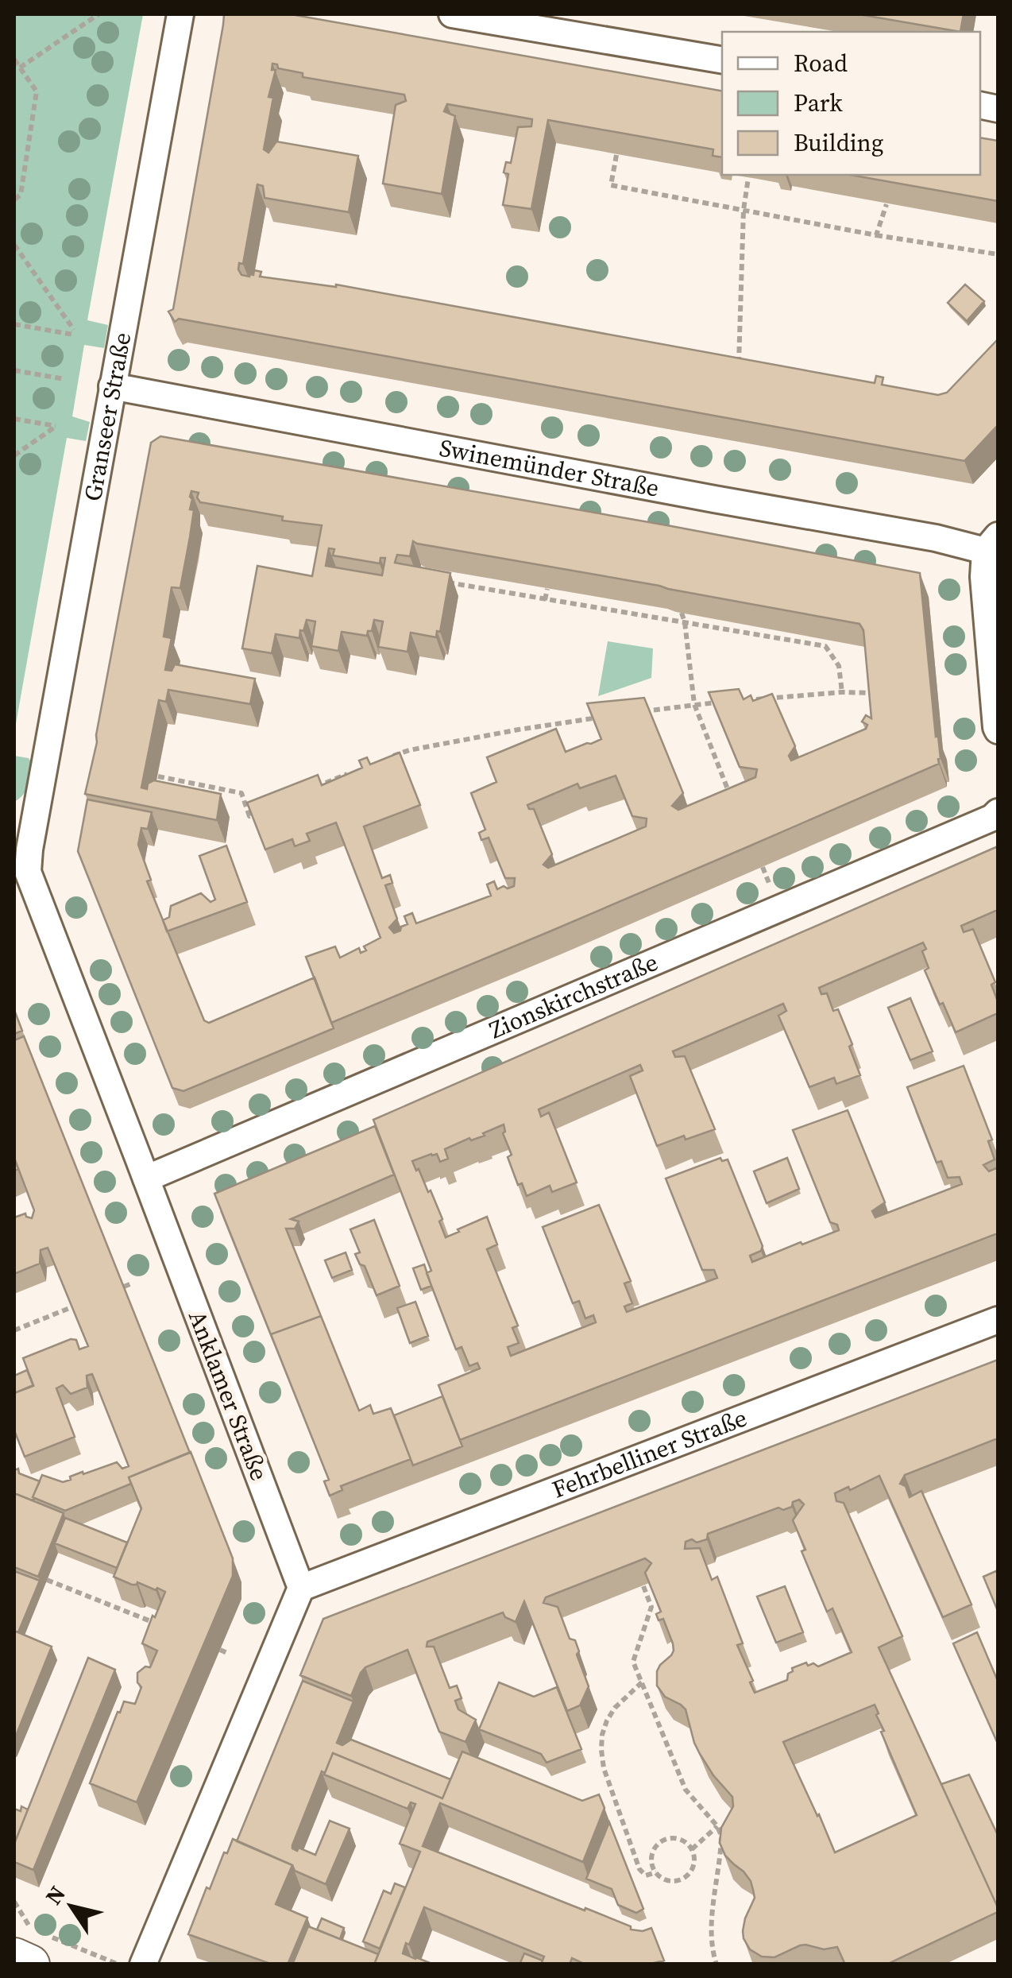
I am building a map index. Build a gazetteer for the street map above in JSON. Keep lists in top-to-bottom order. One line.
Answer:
{"streets":{"street":["Granseer Straße","Swinemünder Straße","Zionskirchstraße","Anklamer Straße","Fehrbelliner Straße"]},"crossings":[["Granseer Straße","Swinemünder Straße"],["Granseer Straße","Anklamer Straße"],["Zionskirchstraße","Anklamer Straße"],["Anklamer Straße","Fehrbelliner Straße"]],"legend":["Road","Park","Building"],"north":"top left"}
